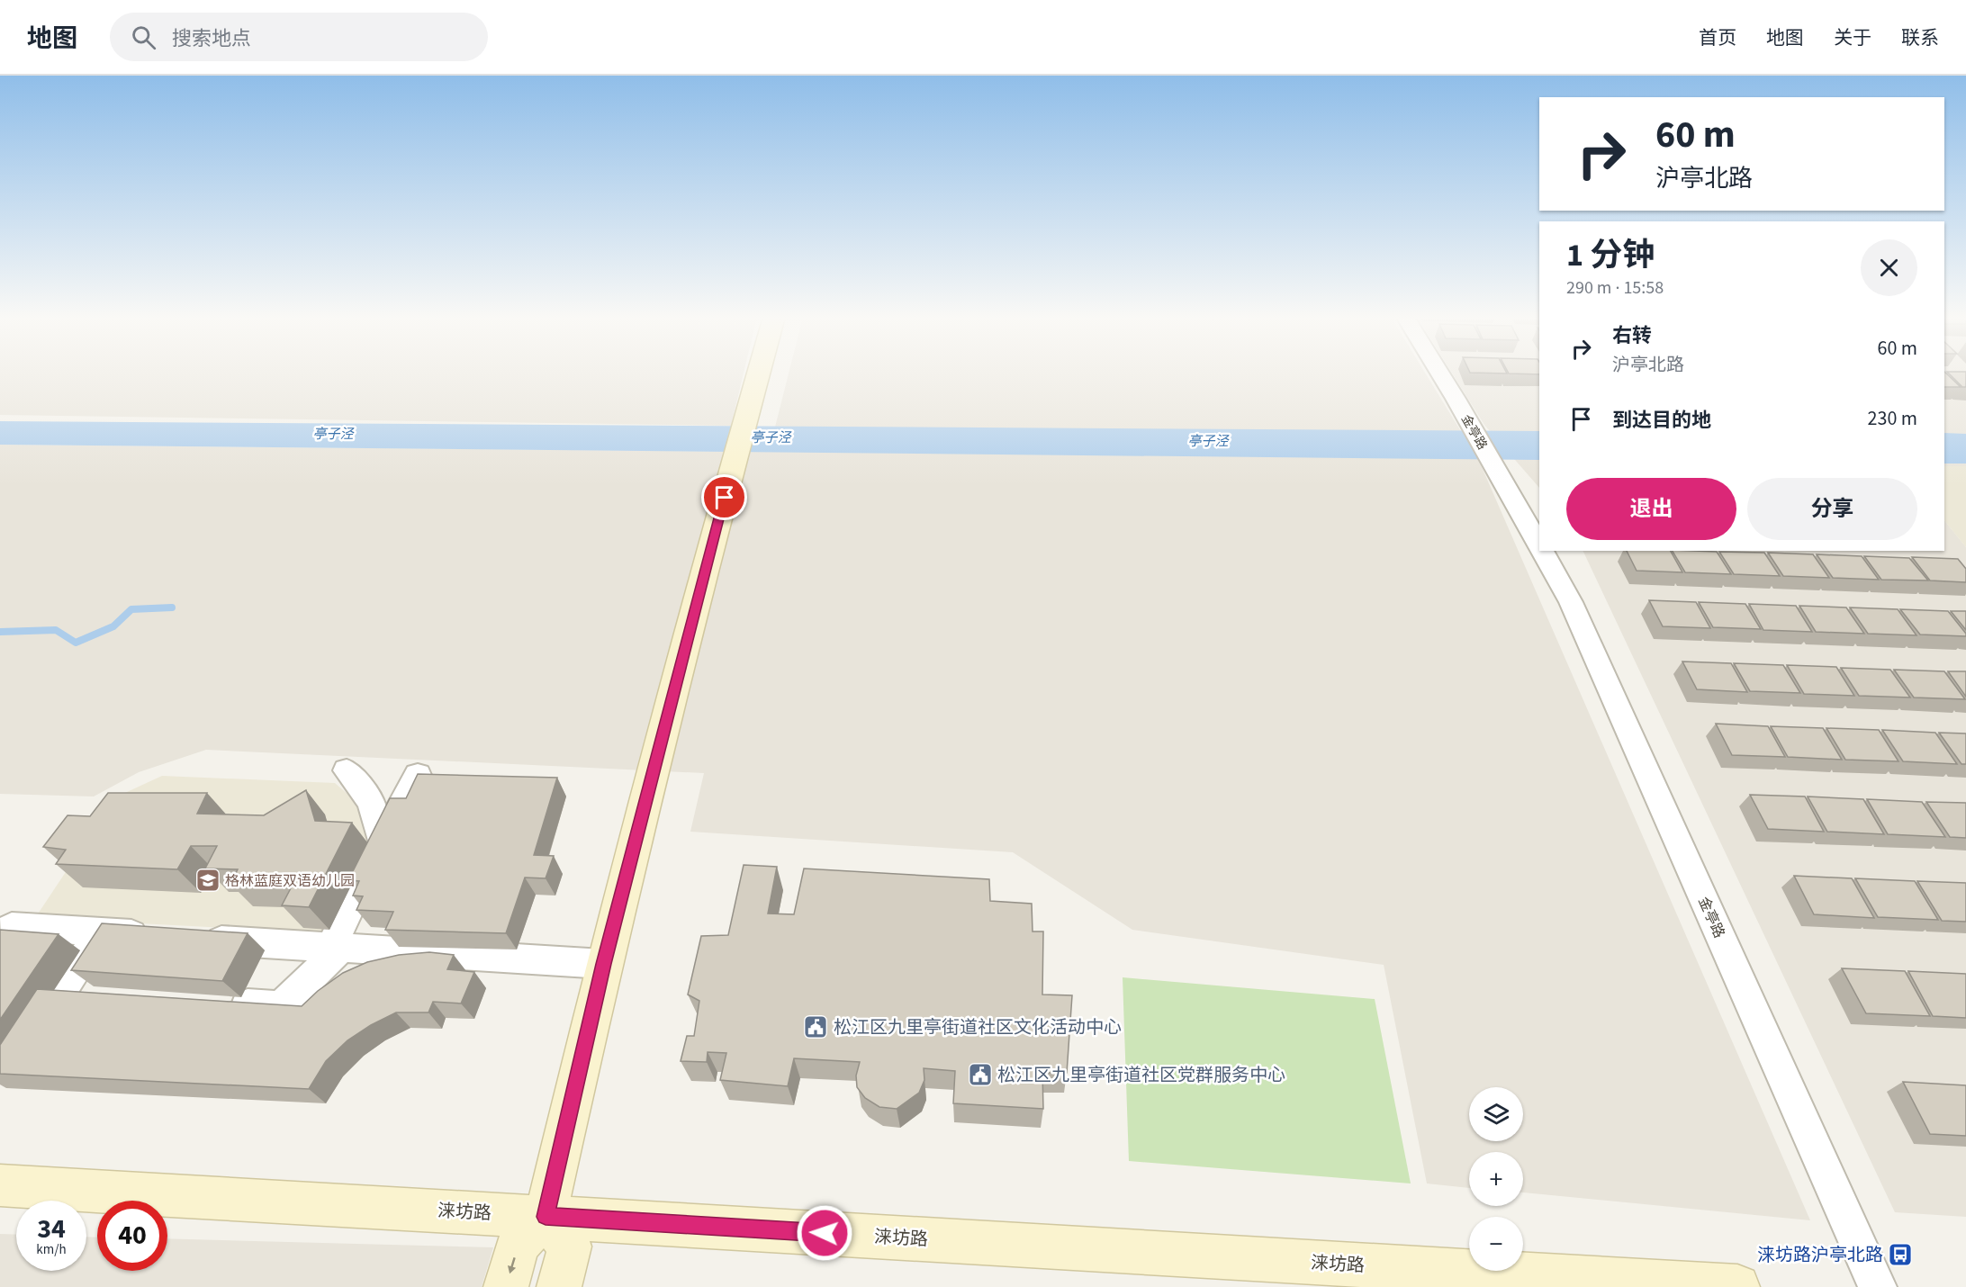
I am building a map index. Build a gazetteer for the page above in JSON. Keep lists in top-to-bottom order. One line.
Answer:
{"streets":{"street":["金亭路","涞坊路"]},"water":["亭子泾"],"places":{"school or university":["格林蓝庭双语幼儿园"],"public building":["松江区九里亭街道社区文化活动中心","松江区九里亭街道社区党群服务中心"],"bus stop":["涞坊路沪亭北路"]},"page":{"header":"地图","search":"搜索地点","nav":["首页","地图","关于","联系"],"turn":["60 m","沪亭北路"],"heading":["1 分钟","290 m · 15:58"],"list":[{"name":"右转","note":"沪亭北路","value":"60 m"},{"name":"到达目的地","value":"230 m"}],"buttons":["退出","分享"],"map_buttons":["+","−"],"speed":"34 km/h","limit":"40"}}
